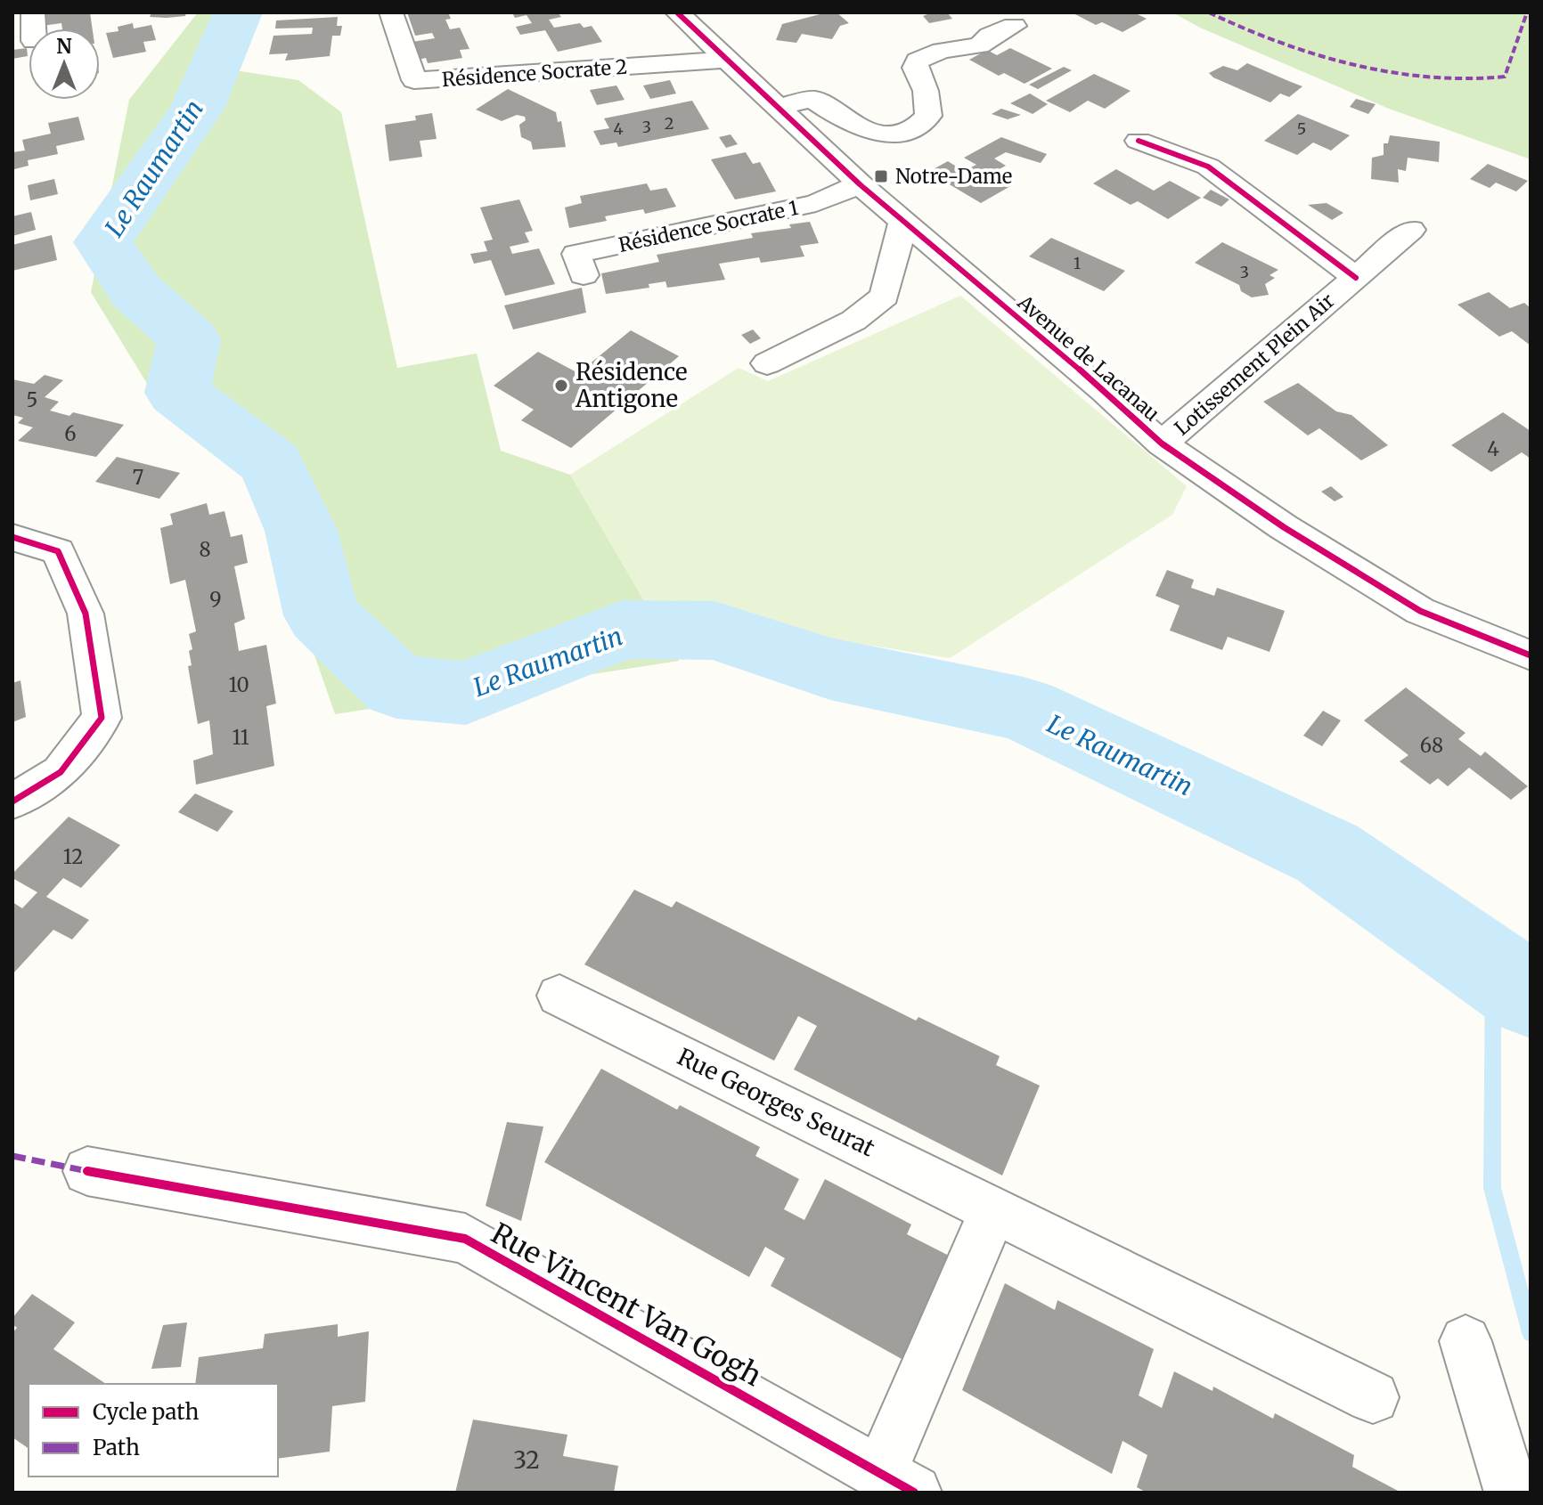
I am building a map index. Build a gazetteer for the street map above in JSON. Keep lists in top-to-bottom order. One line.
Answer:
{"streets":{"street":["Résidence Socrate 2","Résidence Socrate 1","Avenue de Lacanau","Lotissement Plein Air","Rue Georges Seurat","Rue Vincent Van Gogh"]},"crossings":[["Résidence Socrate 2","Avenue de Lacanau"],["Résidence Socrate 1","Avenue de Lacanau"],["Avenue de Lacanau","Lotissement Plein Air"]],"water":["Le Raumartin"],"places":{"transit":["Notre-Dame"],"other":["Résidence Antigone"]},"house_numbers":["2","3","4","5","1","3","5","6","4","7","8","9","10","11","68","12","32"],"legend":["Cycle path","Path"],"north":"top"}
